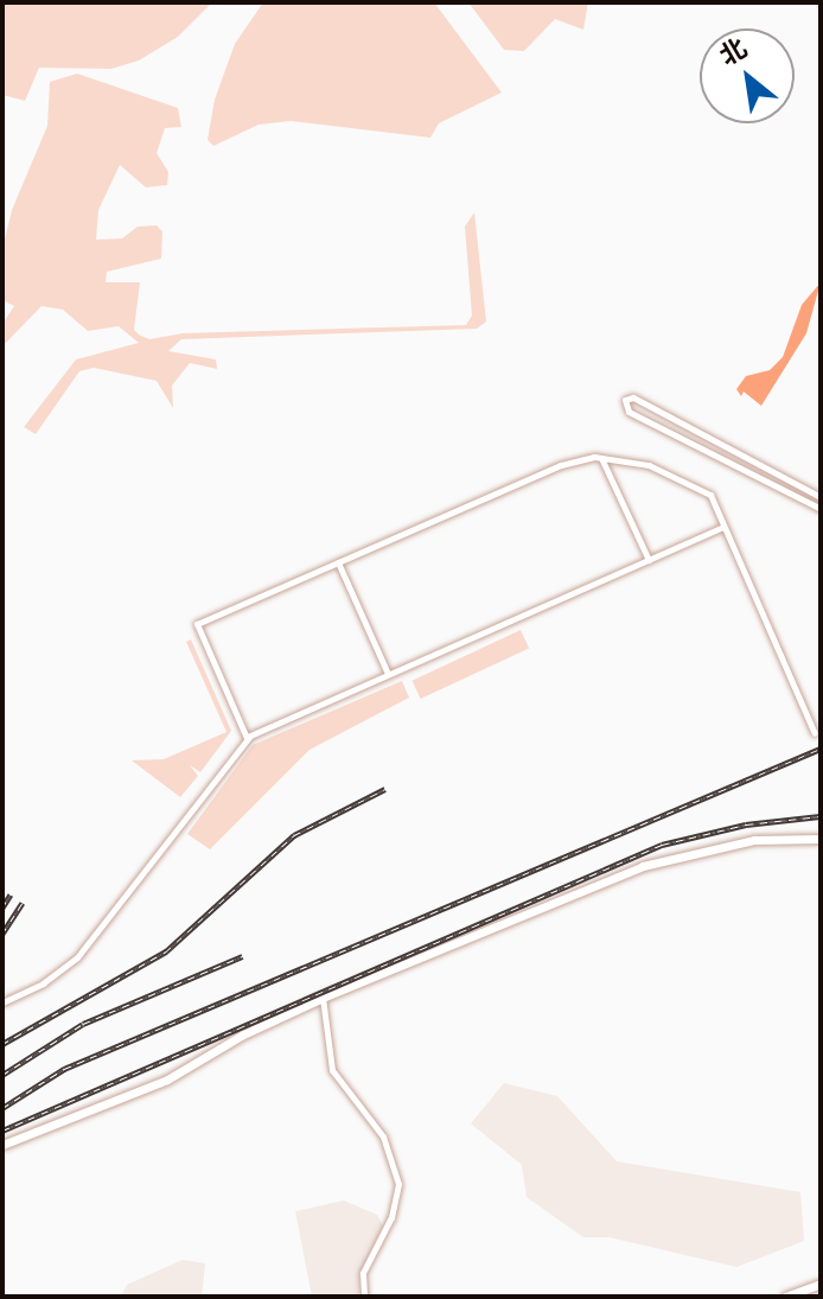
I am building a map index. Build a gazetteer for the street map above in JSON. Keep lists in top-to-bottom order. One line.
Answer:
{"north":"top left"}
